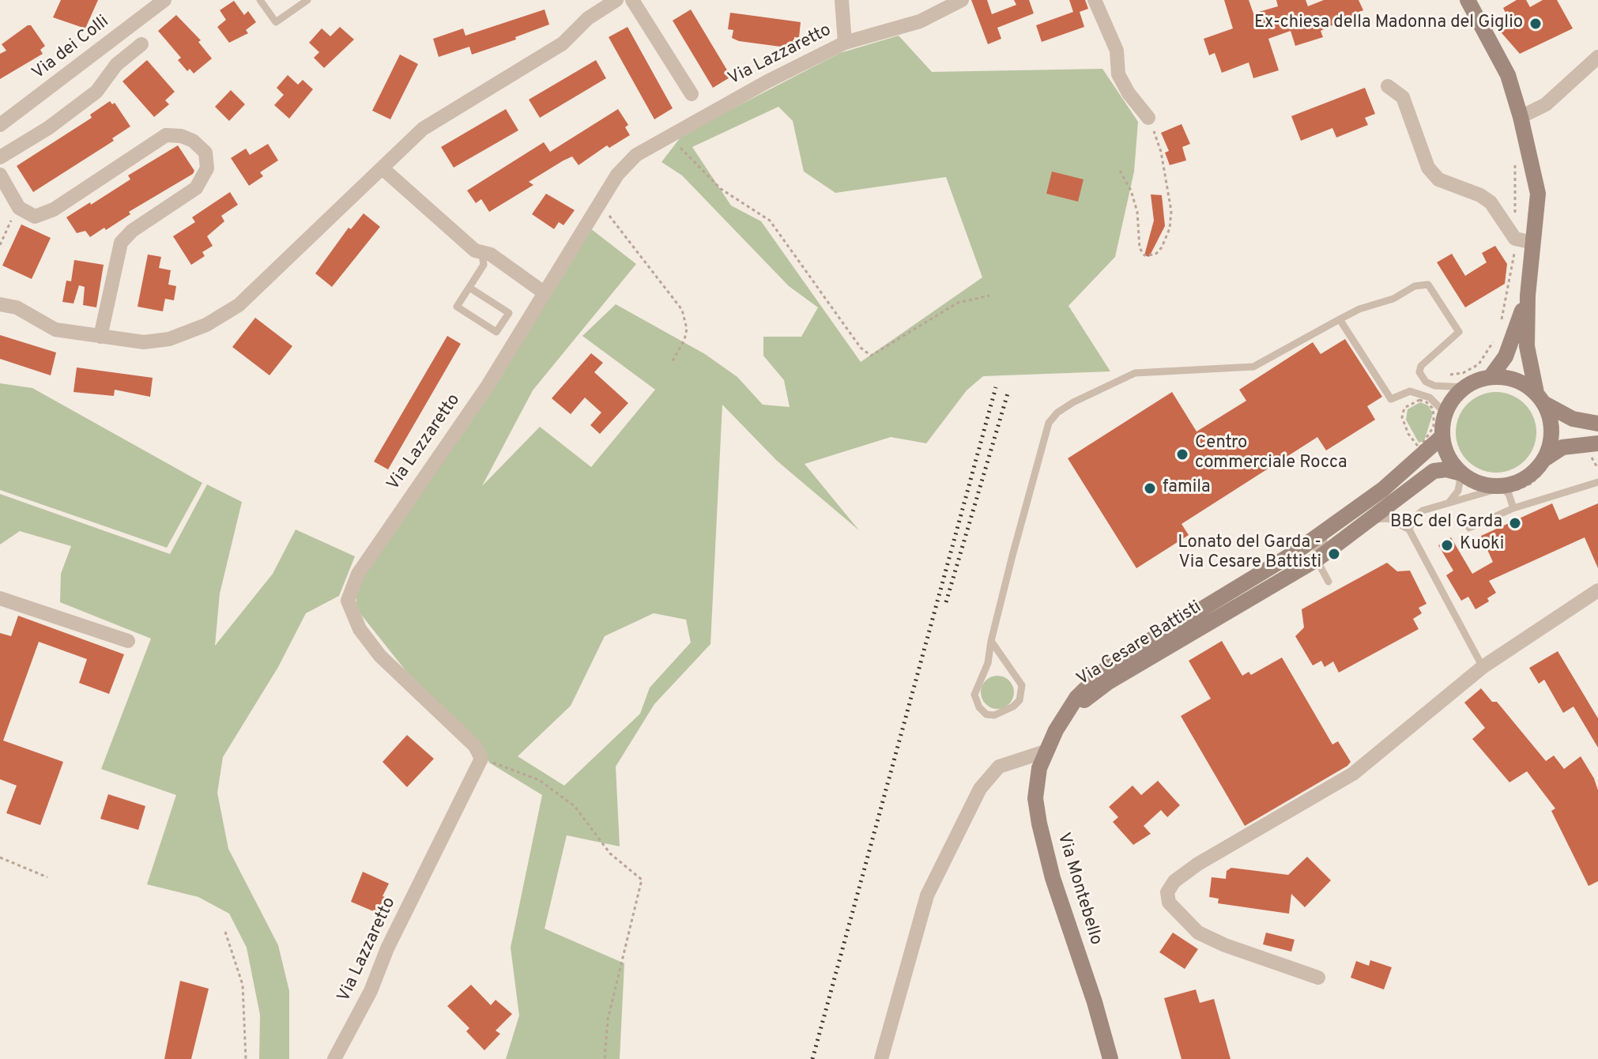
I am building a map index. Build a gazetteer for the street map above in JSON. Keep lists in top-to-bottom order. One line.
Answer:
{"streets":{"street":["Via dei Colli","Via Lazzaretto","Via Cesare Battisti","Via Montebello"]},"crossings":[["Via Cesare Battisti","Via Montebello"]],"places":["Ex-chiesa della Madonna del Giglio","Centro commerciale Rocca","famila","BBC del Garda","Kuoki","Lonato del Garda - Via Cesare Battisti"]}
